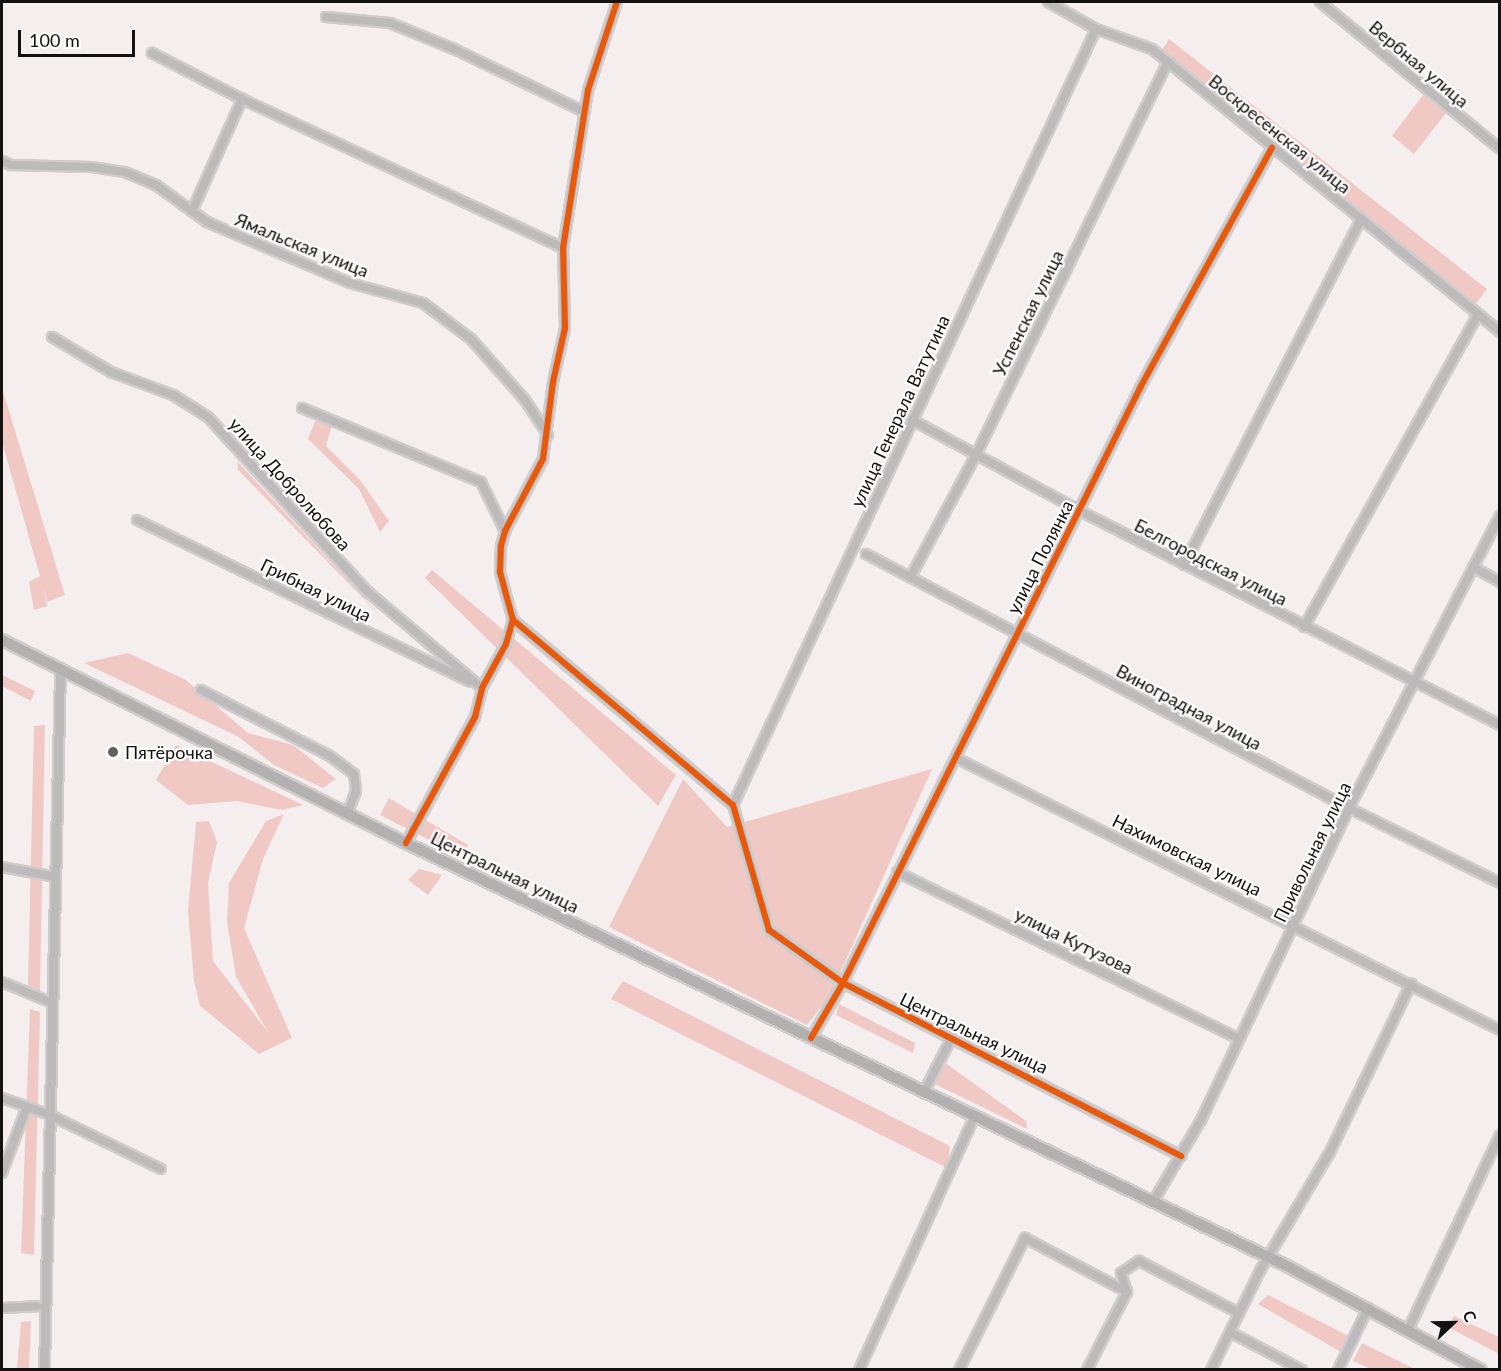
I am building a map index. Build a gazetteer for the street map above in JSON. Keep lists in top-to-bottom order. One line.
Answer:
{"streets":{"main road":["Центральная улица"],"street":["Вербная улица","Воскресенская улица","Ямальская улица","Успенская улица","улица Генерала Ватутина","улица Добролюбова","улица Полянка","Белгородская улица","Грибная улица","Виноградная улица","Привольная улица","Нахимовская улица","улица Кутузова"]},"crossings":[["Воскресенская улица","Успенская улица"],["Воскресенская улица","улица Генерала Ватутина"],["Воскресенская улица","улица Полянка"],["Успенская улица","Белгородская улица"],["Успенская улица","Виноградная улица"],["улица Генерала Ватутина","Белгородская улица"],["улица Генерала Ватутина","Центральная улица"],["улица Добролюбова","Грибная улица"],["улица Полянка","Белгородская улица"],["улица Полянка","Виноградная улица"],["улица Полянка","Нахимовская улица"],["улица Полянка","Центральная улица"],["улица Полянка","улица Кутузова"],["Белгородская улица","Привольная улица"],["Виноградная улица","Привольная улица"],["Привольная улица","Нахимовская улица"],["Привольная улица","Центральная улица"],["Привольная улица","улица Кутузова"]],"places":["Пятёрочка"],"scale_bar":"100 m","north":"right"}
